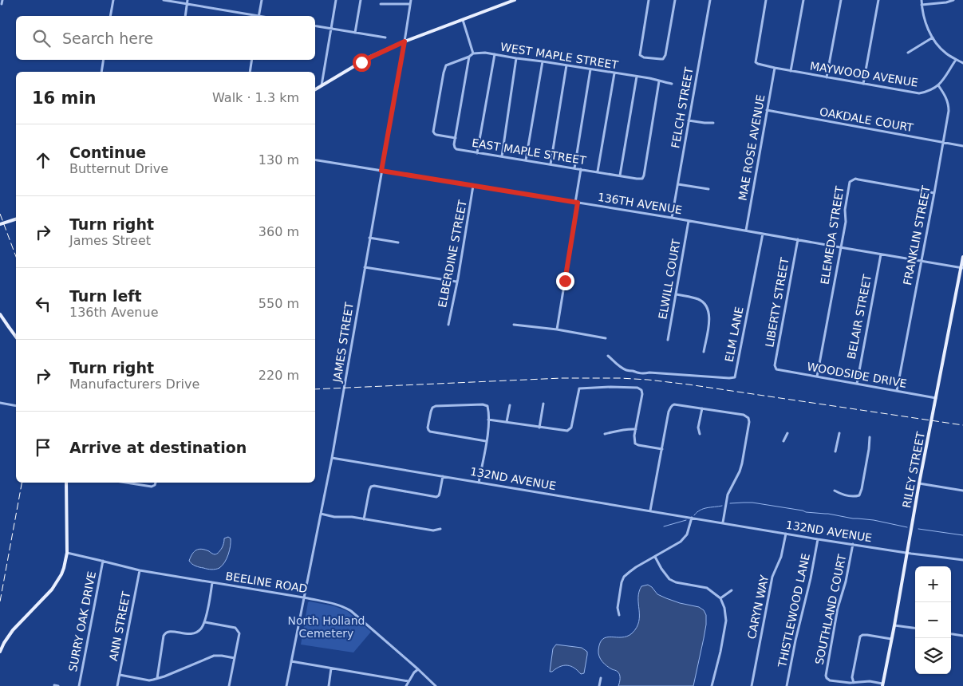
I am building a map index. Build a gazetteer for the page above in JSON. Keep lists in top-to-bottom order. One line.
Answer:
{"streets":{"main road":["RILEY STREET"],"street":["WEST MAPLE STREET","MAYWOOD AVENUE","FELCH STREET","OAKDALE COURT","MAE ROSE AVENUE","EAST MAPLE STREET","136TH AVENUE","ELEMEDA STREET","FRANKLIN STREET","ELBERDINE STREET","ELWILL COURT","LIBERTY STREET","BELAIR STREET","ELM LANE","JAMES STREET","WOODSIDE DRIVE","132ND AVENUE","BEELINE ROAD","CARYN WAY","SOUTHLAND COURT","THISTLEWOOD LANE","SURRY OAK DRIVE","ANN STREET"]},"crossings":[["WEST MAPLE STREET","EAST MAPLE STREET"],["MAYWOOD AVENUE","MAE ROSE AVENUE"],["MAYWOOD AVENUE","FRANKLIN STREET"],["FELCH STREET","136TH AVENUE"],["OAKDALE COURT","MAE ROSE AVENUE"],["OAKDALE COURT","FRANKLIN STREET"],["MAE ROSE AVENUE","136TH AVENUE"],["136TH AVENUE","ELEMEDA STREET"],["136TH AVENUE","FRANKLIN STREET"],["136TH AVENUE","ELBERDINE STREET"],["136TH AVENUE","ELWILL COURT"],["136TH AVENUE","LIBERTY STREET"],["136TH AVENUE","BELAIR STREET"],["136TH AVENUE","ELM LANE"],["136TH AVENUE","JAMES STREET"],["136TH AVENUE","RILEY STREET"],["ELEMEDA STREET","FRANKLIN STREET"],["ELEMEDA STREET","WOODSIDE DRIVE"],["FRANKLIN STREET","WOODSIDE DRIVE"],["LIBERTY STREET","WOODSIDE DRIVE"],["BELAIR STREET","WOODSIDE DRIVE"],["JAMES STREET","132ND AVENUE"],["JAMES STREET","BEELINE ROAD"],["WOODSIDE DRIVE","RILEY STREET"],["RILEY STREET","132ND AVENUE"],["132ND AVENUE","CARYN WAY"],["132ND AVENUE","SOUTHLAND COURT"],["132ND AVENUE","THISTLEWOOD LANE"],["BEELINE ROAD","SURRY OAK DRIVE"],["BEELINE ROAD","ANN STREET"]],"parks":["North Holland Cemetery"],"page":{"search":"Search here","heading":["16 min","Walk · 1.3 km"],"list":[["Continue","Butternut Drive","130 m"],["Turn right","James Street","360 m"],["Turn left","136th Avenue","550 m"],["Turn right","Manufacturers Drive","220 m"],"Arrive at destination"],"map_buttons":["+","−"]}}
